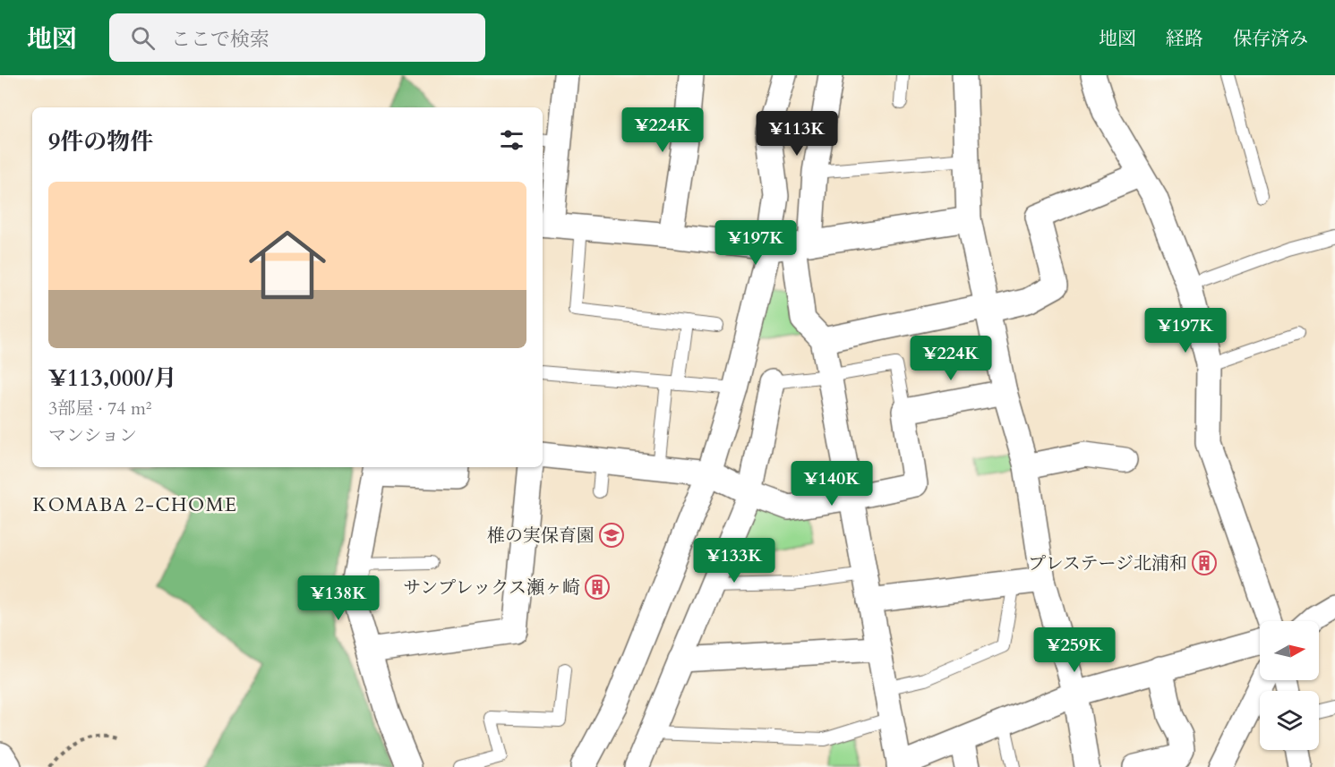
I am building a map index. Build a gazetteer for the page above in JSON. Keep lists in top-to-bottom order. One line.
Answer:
{"districts":["KOMABA 2-CHOME"],"places":{"school or university":["椎の実保育園"],"building":["プレステージ北浦和","サンプレックス瀬ヶ崎"]},"north":"right","page":{"header":"地図","search":"ここで検索","nav":["地図","経路","保存済み"],"price":["¥224K","¥113K","¥197K","¥197K","¥224K","¥140K","¥133K","¥138K","¥259K"],"heading":"9件の物件","list":[{"name":"¥113,000/月","note":"3部屋 · 74 m² · マンション"}]}}
